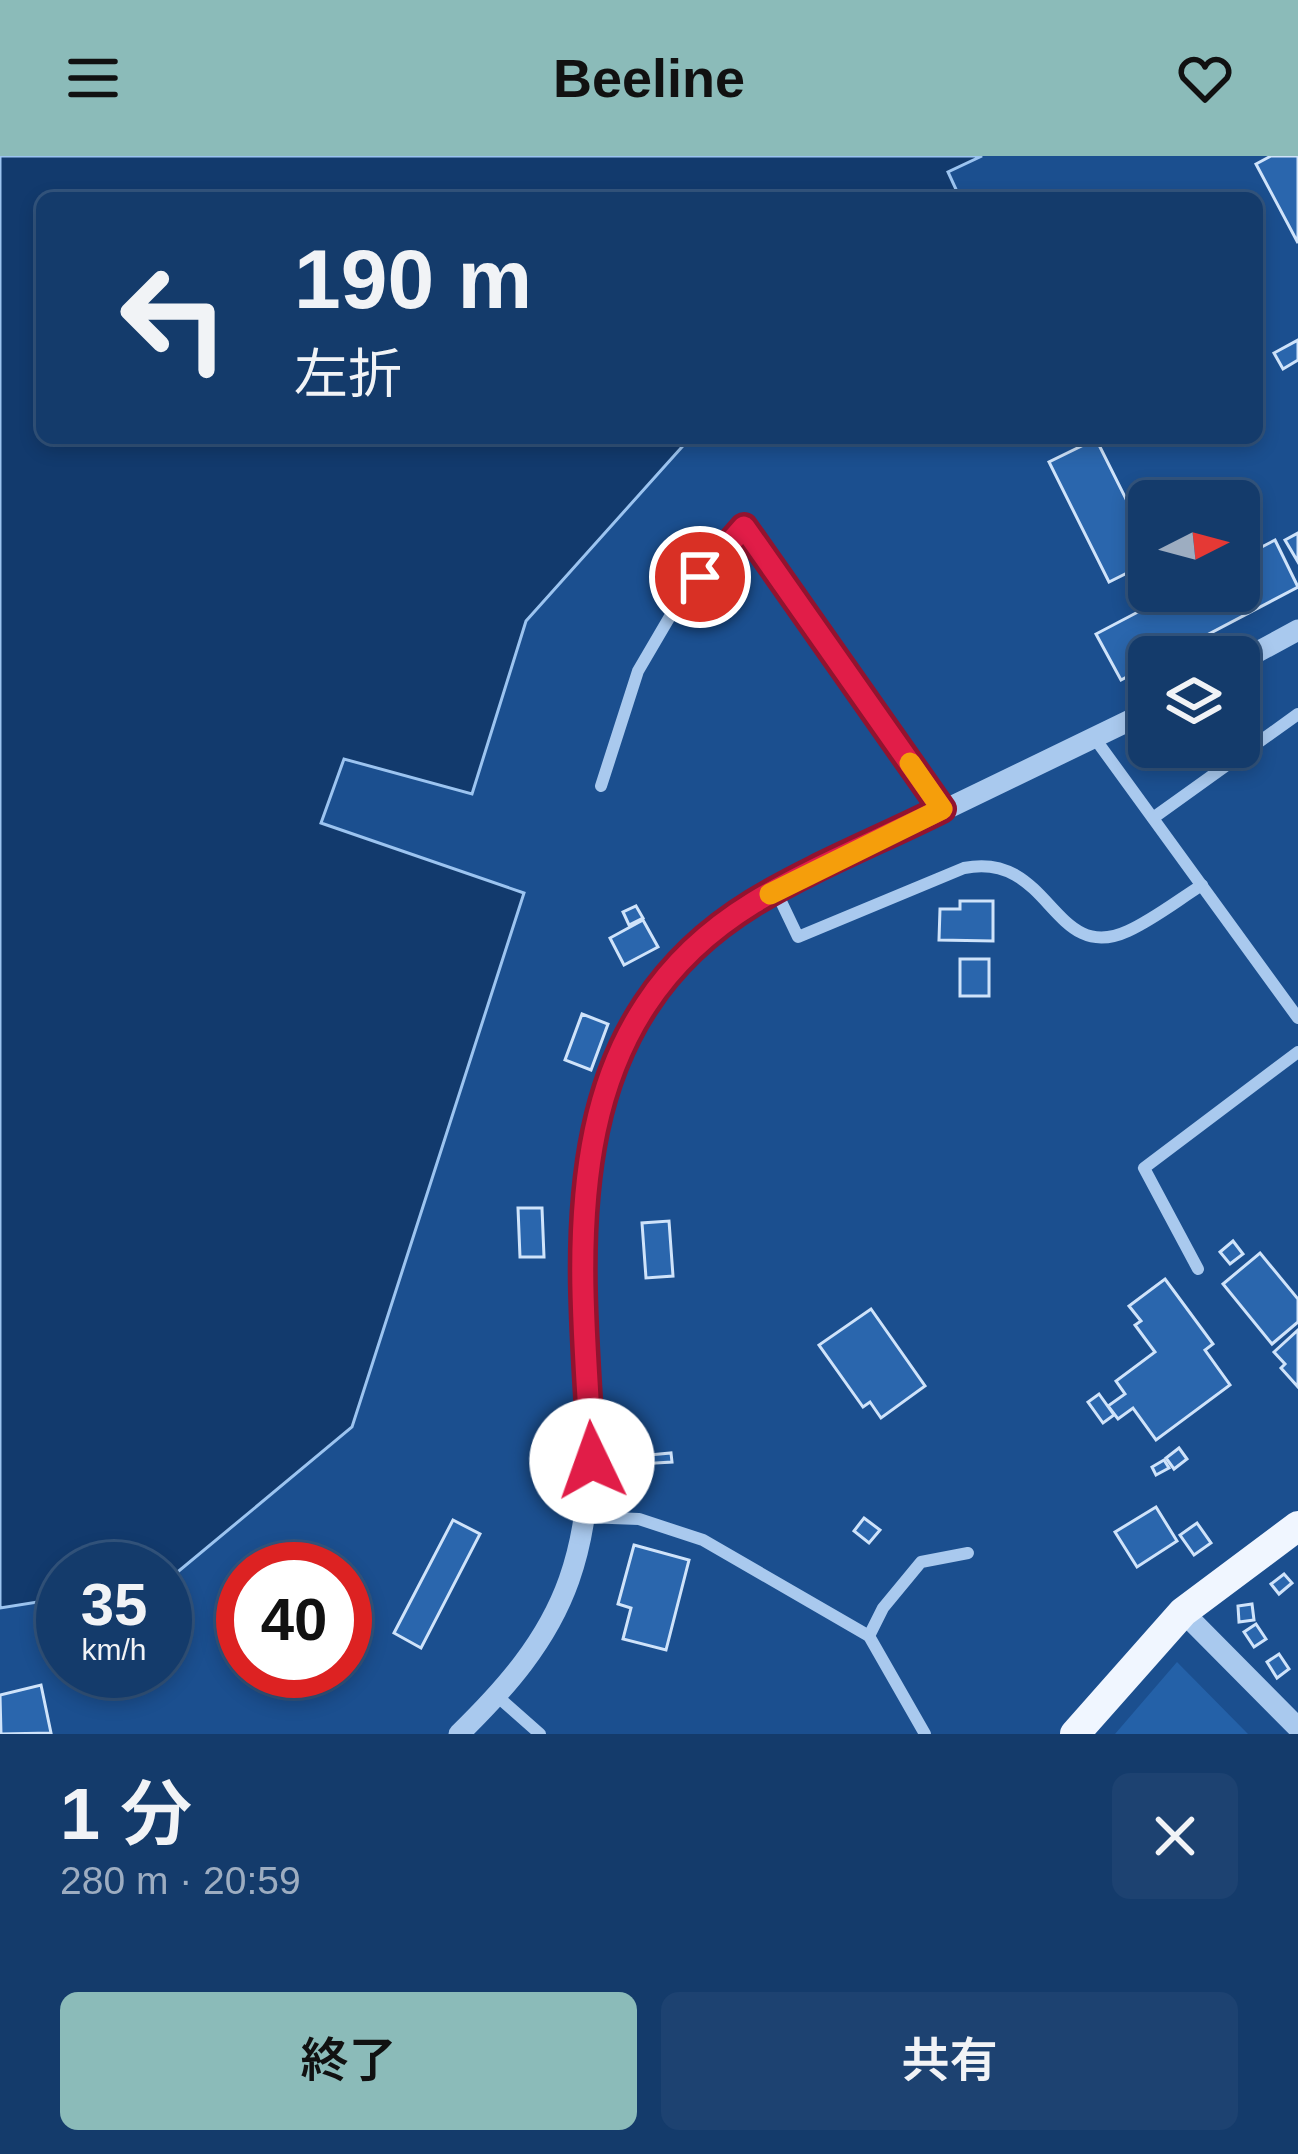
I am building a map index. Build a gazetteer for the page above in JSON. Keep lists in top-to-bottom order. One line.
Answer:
{"north":"right","page":{"header":"Beeline","turn":["190 m","左折"],"speed":"35 km/h","limit":"40","heading":["1 分","280 m · 20:59"],"buttons":["終了","共有"]}}
